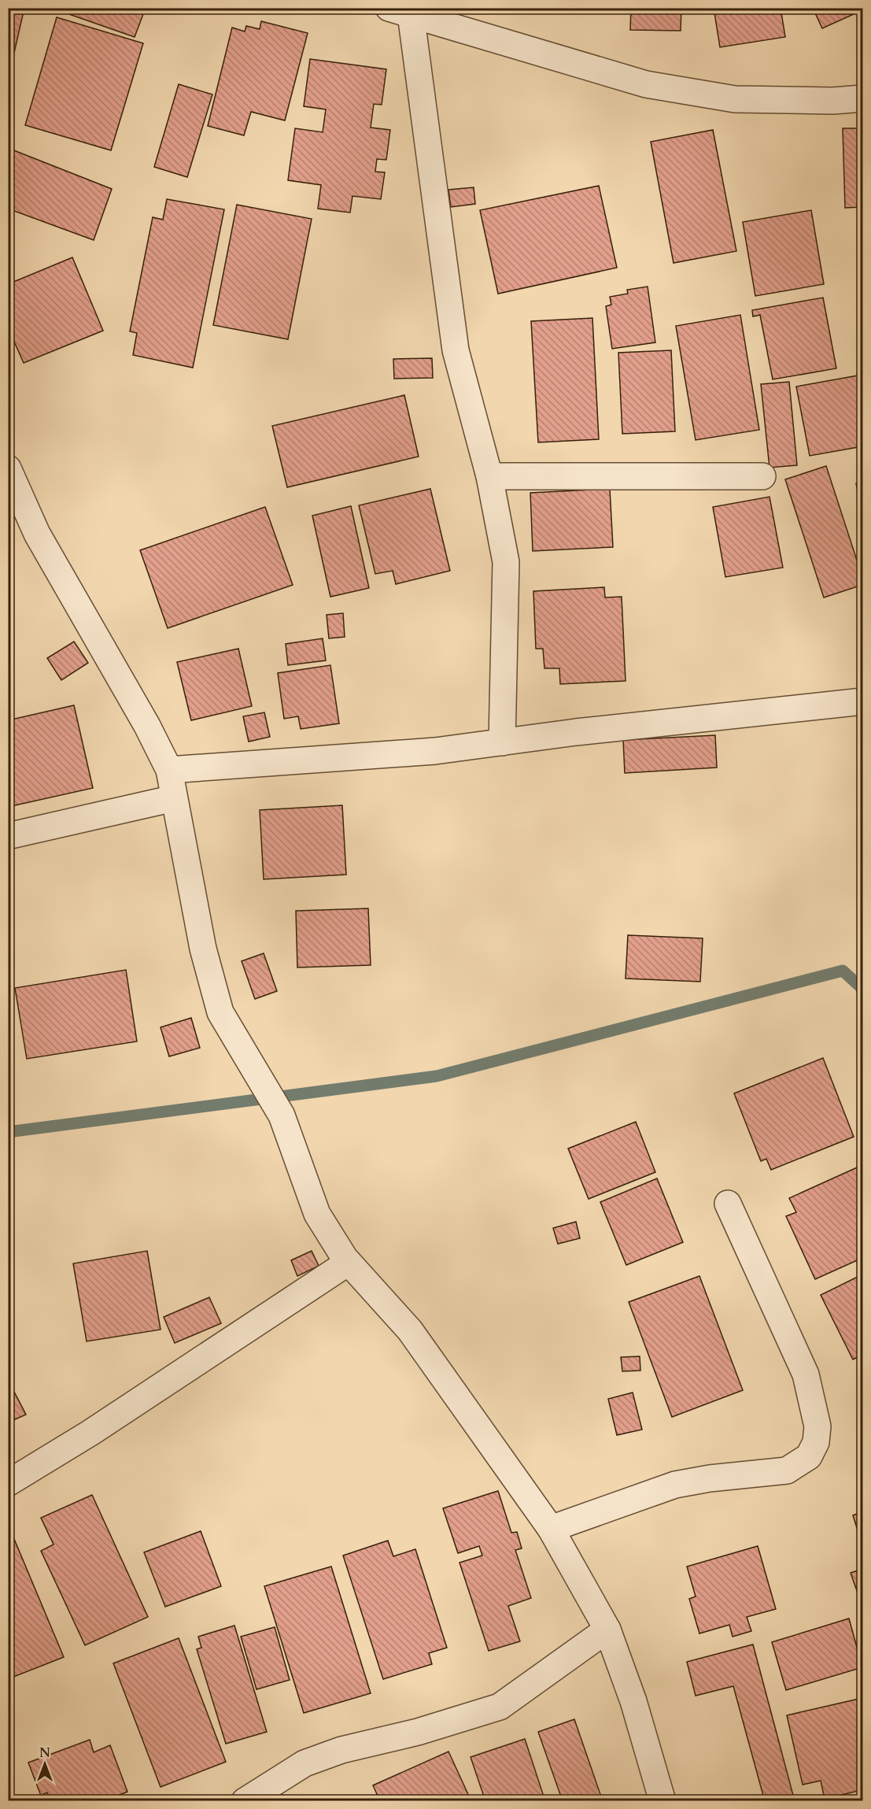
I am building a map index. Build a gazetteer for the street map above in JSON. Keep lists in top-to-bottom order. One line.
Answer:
{"north":"top"}
